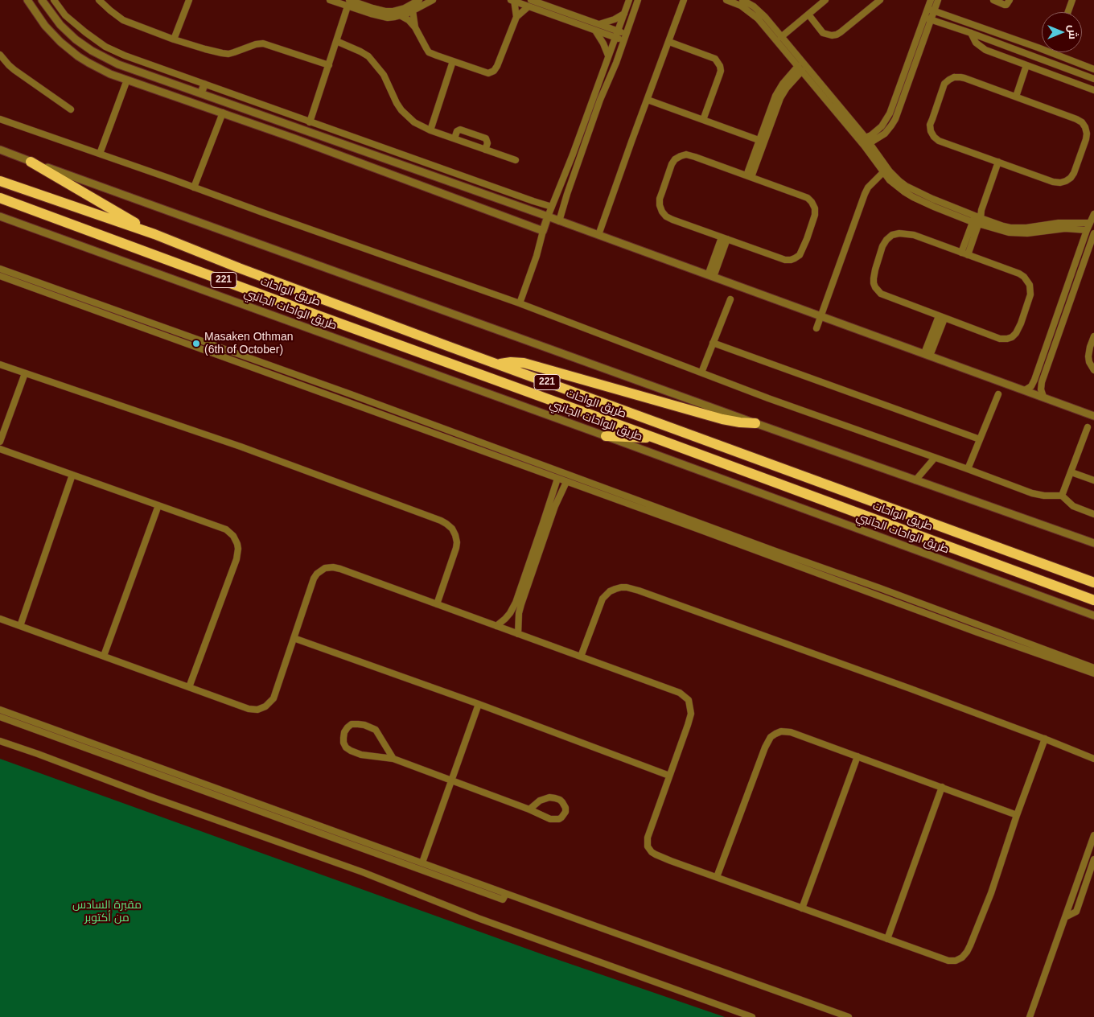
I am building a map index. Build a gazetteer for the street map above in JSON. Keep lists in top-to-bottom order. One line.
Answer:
{"streets":{"highway":["221","طريق الواحات"],"street":["طريق الواحات الجانبي"]},"parks":["مقبرة السادس من أكتوبر"],"places":["Masaken Othman (6th of October)"],"north":"right"}
